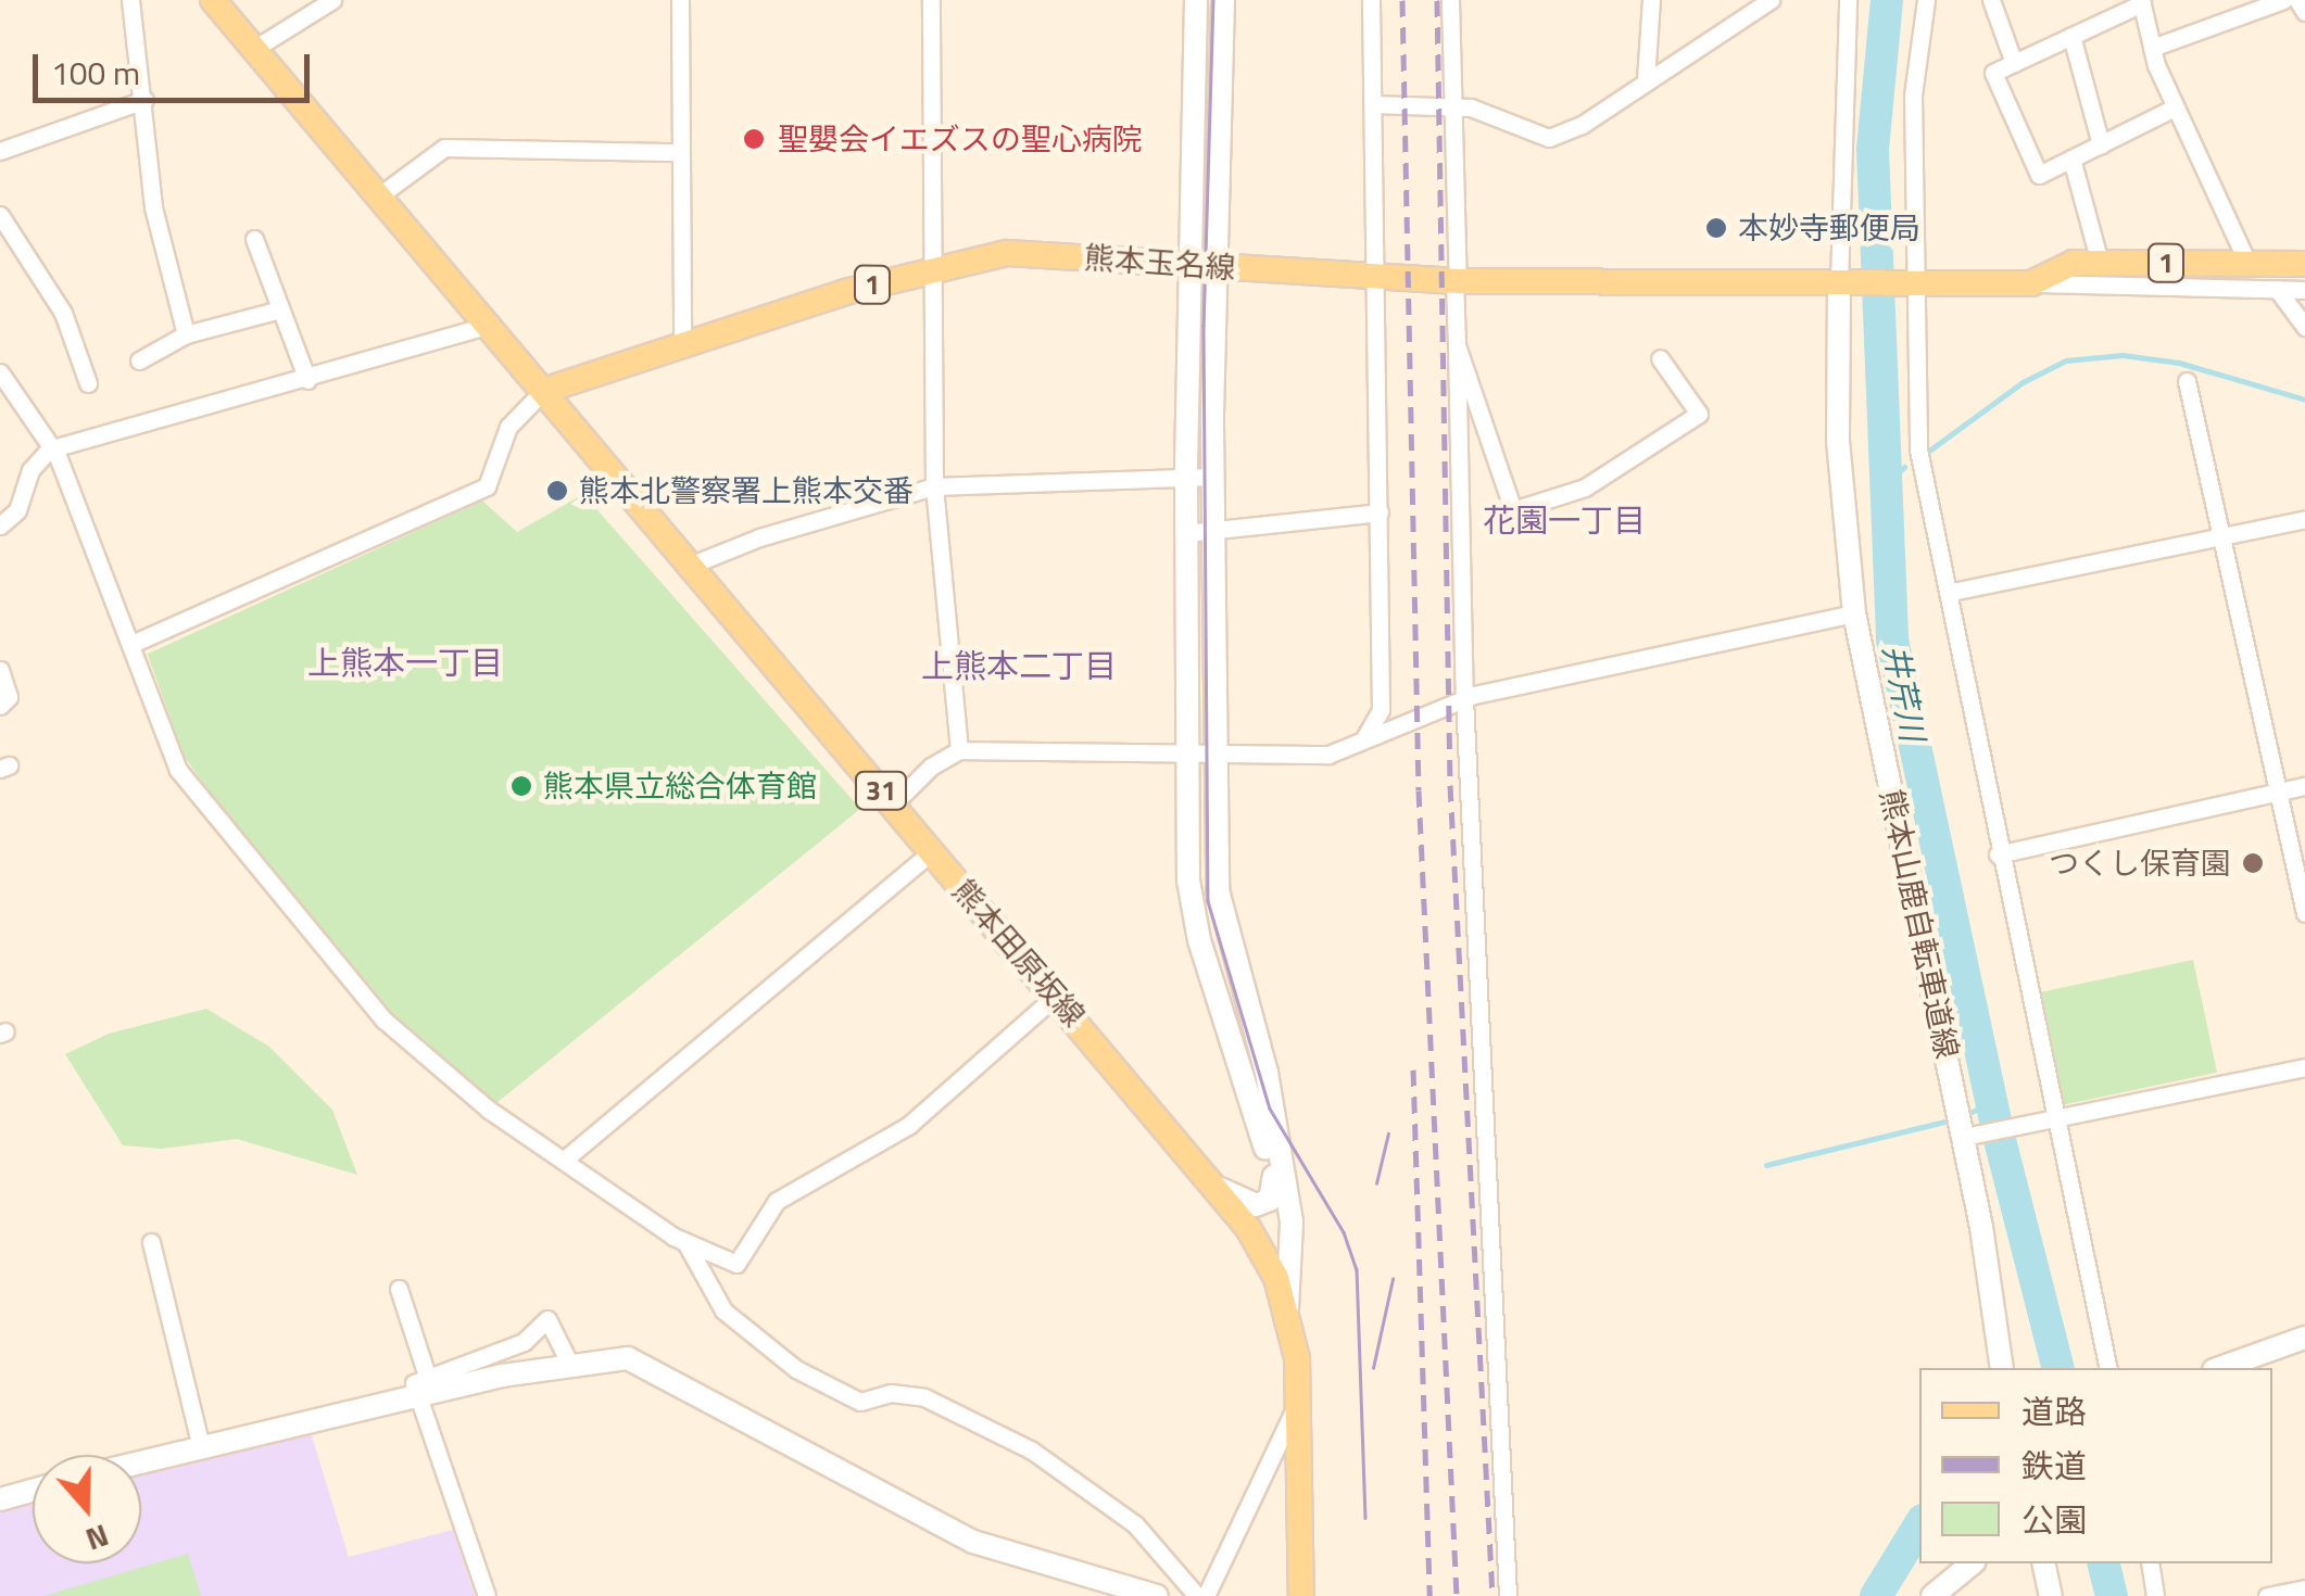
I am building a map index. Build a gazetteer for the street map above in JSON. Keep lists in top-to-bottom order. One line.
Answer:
{"streets":{"main road":["熊本玉名線","1","31","熊本田原坂線"],"street":["熊本山鹿自転車道線"]},"crossings":[["熊本玉名線","熊本山鹿自転車道線"],["熊本玉名線","熊本田原坂線"]],"districts":["花園一丁目","上熊本一丁目","上熊本二丁目"],"water":["井芹川"],"places":["聖嬰会イエズスの聖心病院","本妙寺郵便局","熊本北警察署上熊本交番","熊本県立総合体育館","つくし保育園"],"legend":["道路","鉄道","公園"],"scale_bar":"100 m","north":"bottom"}
